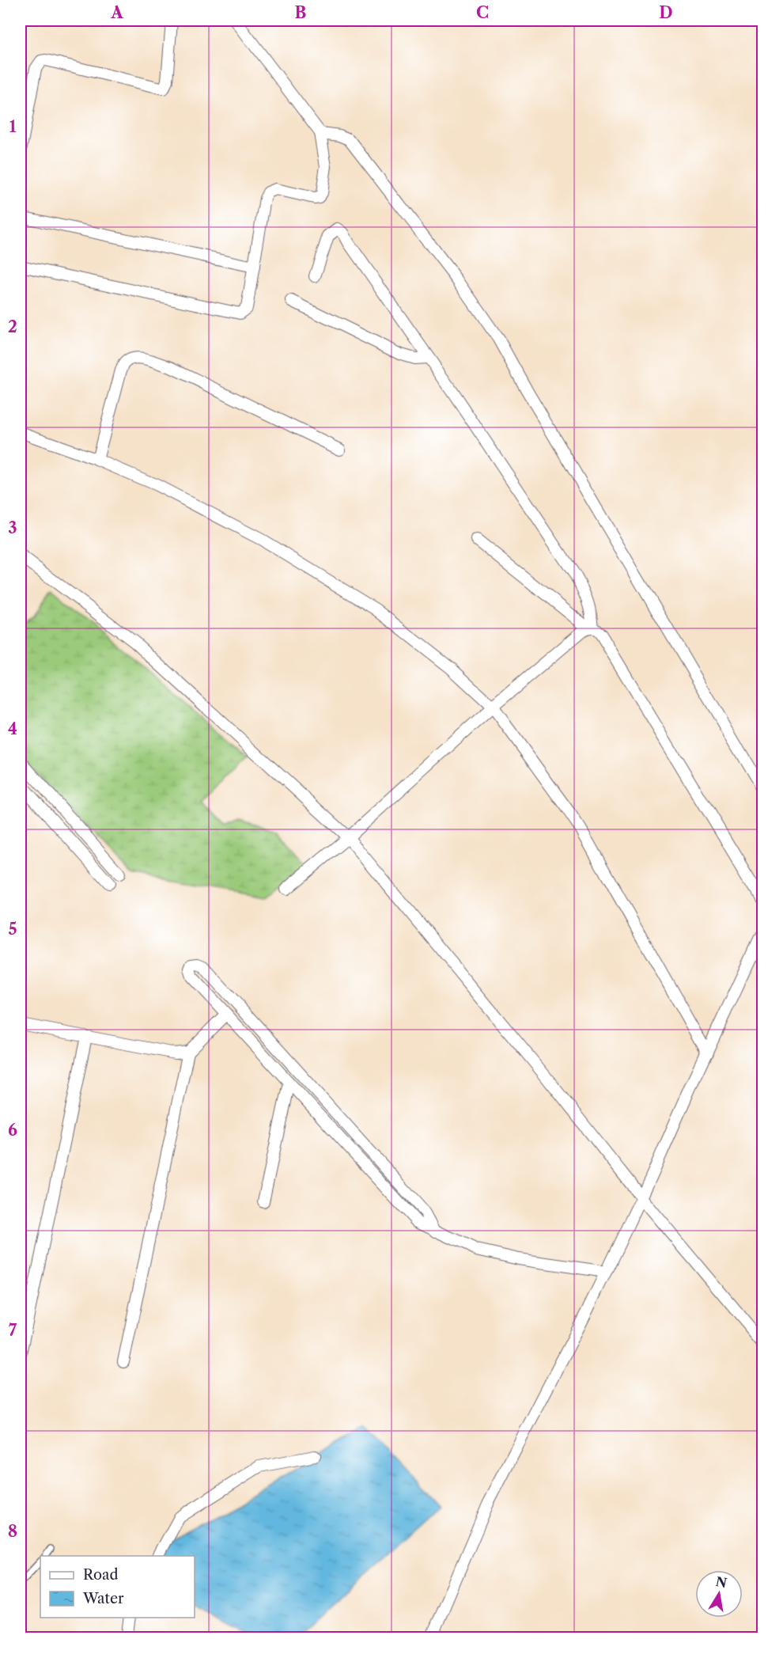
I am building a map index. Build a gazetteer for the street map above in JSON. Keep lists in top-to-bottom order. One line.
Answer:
{"legend":["Road","Water"],"north":"top","grid":{"columns":["A","B","C","D"],"rows":["1","2","3","4","5","6","7","8"]}}
